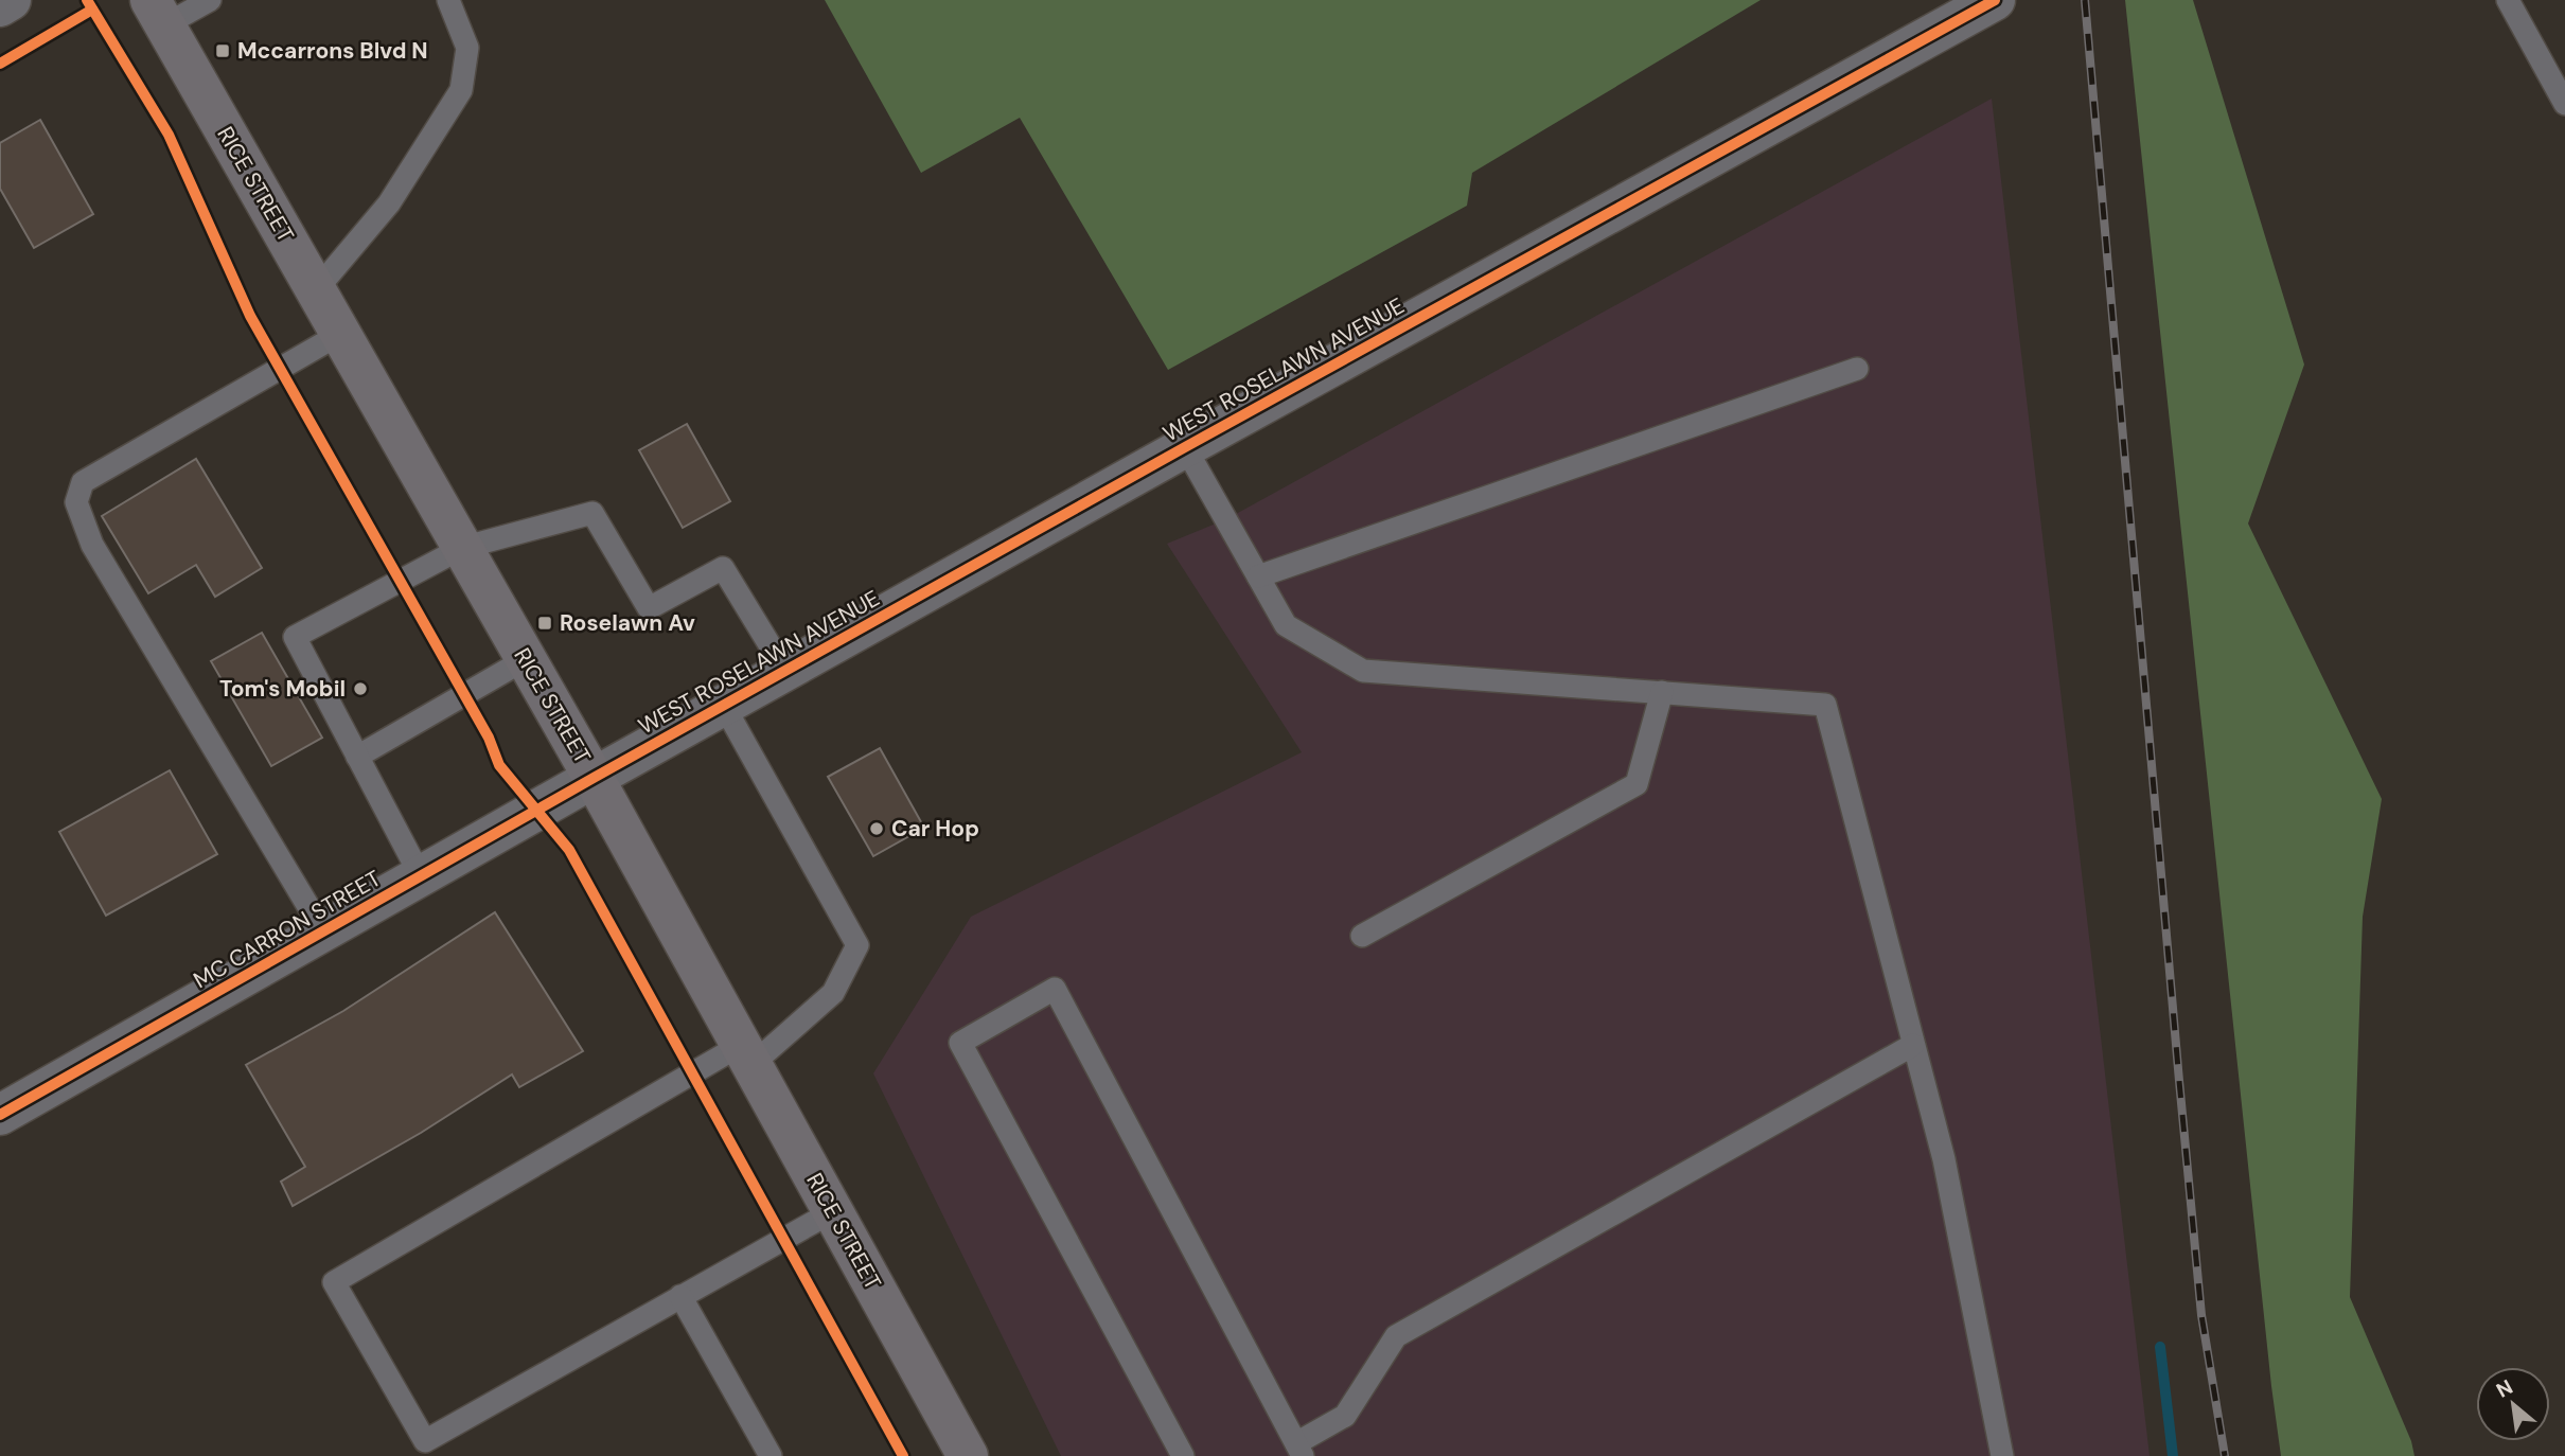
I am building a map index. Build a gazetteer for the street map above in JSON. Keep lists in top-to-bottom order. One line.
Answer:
{"streets":{"main road":["RICE STREET"],"street":["WEST ROSELAWN AVENUE","MC CARRON STREET"]},"crossings":[["RICE STREET","WEST ROSELAWN AVENUE"],["RICE STREET","MC CARRON STREET"],["WEST ROSELAWN AVENUE","MC CARRON STREET"]],"places":{"transit":["Mccarrons Blvd N","Roselawn Av"],"other":["Tom's Mobil","Car Hop"]},"north":"top left"}
